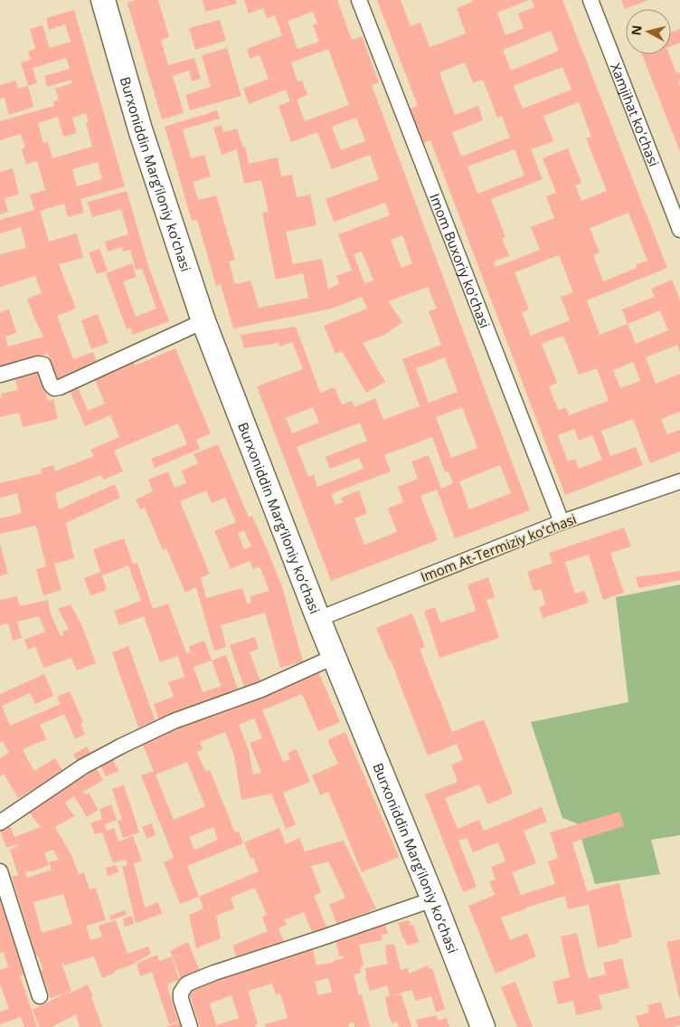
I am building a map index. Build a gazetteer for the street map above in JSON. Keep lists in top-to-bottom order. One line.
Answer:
{"streets":{"main road":["Burxoniddin Marg’iloniy ko’chasi"],"street":["Xamjihat ko'chasi","Imom Buxoriy ko'chasi","Imom At-Termiziy koʻchasi"]},"crossings":[["Burxoniddin Marg’iloniy ko’chasi","Imom At-Termiziy koʻchasi"],["Imom Buxoriy ko'chasi","Imom At-Termiziy koʻchasi"]],"north":"left"}
